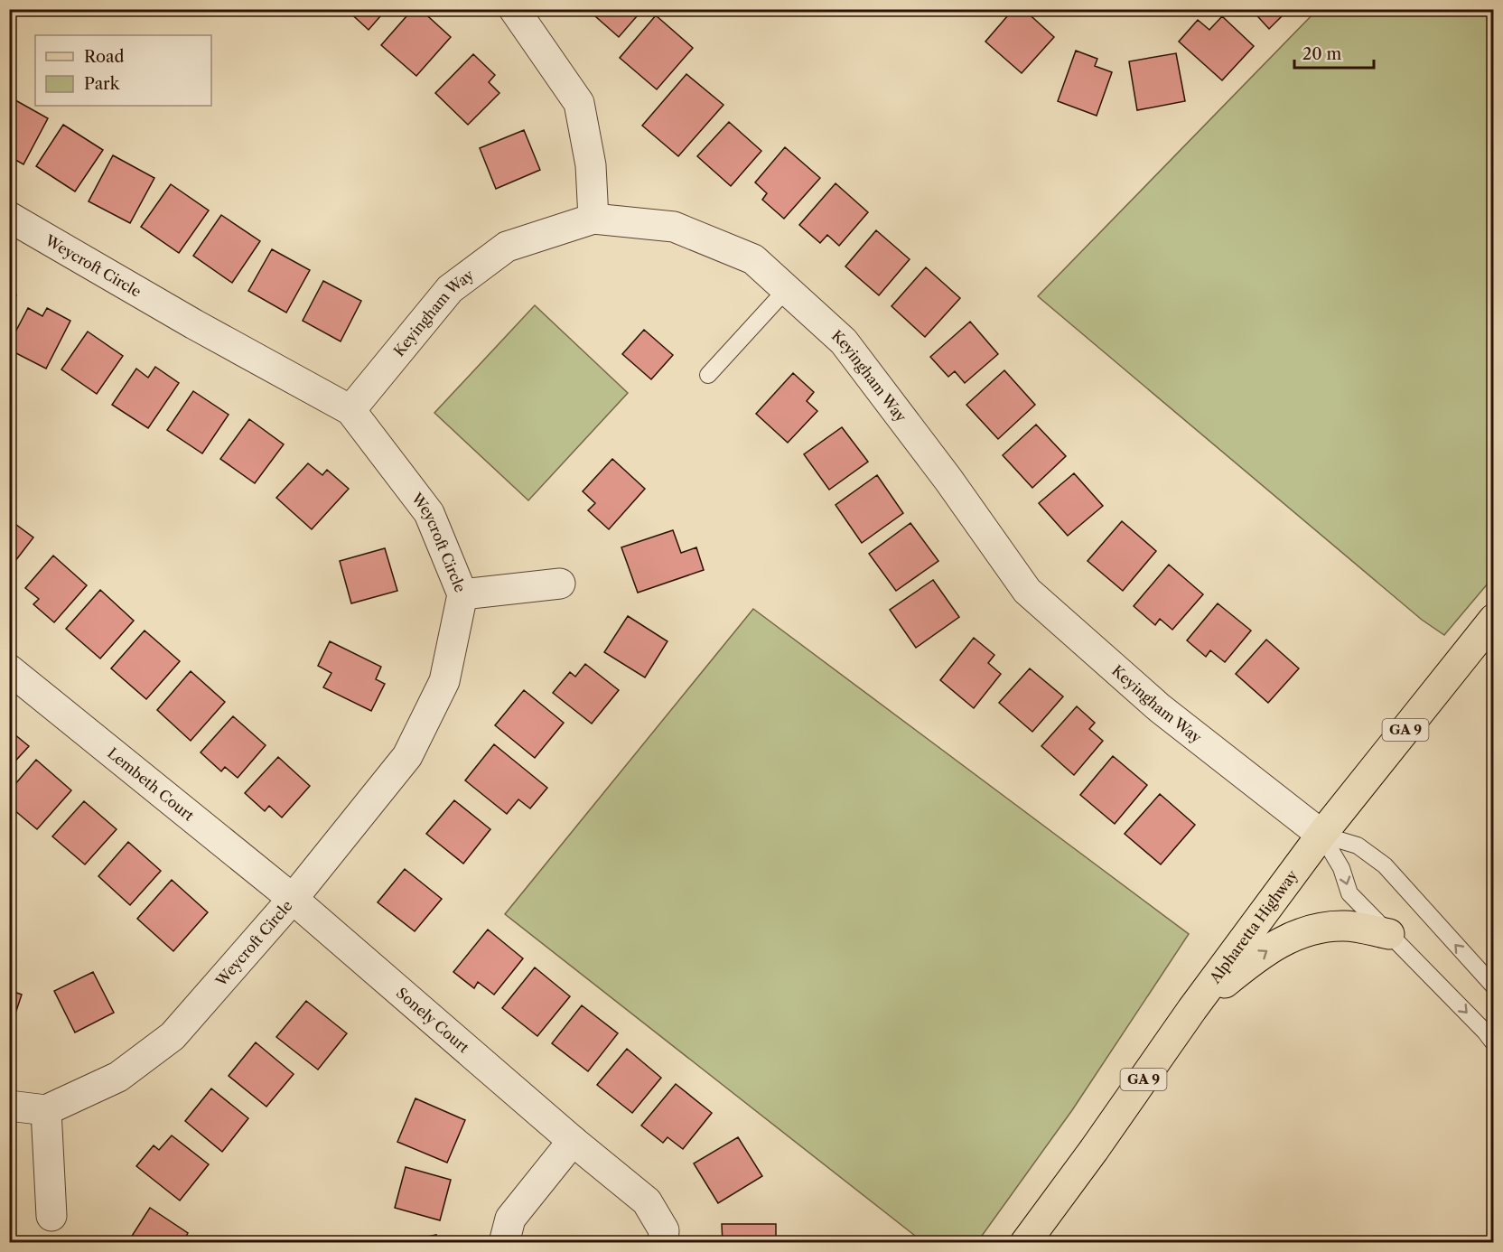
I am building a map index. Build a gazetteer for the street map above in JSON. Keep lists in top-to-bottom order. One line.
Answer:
{"streets":{"main road":["GA 9","Alpharetta Highway"],"street":["Weycroft Circle","Keyingham Way","Lembeth Court","Sonely Court"]},"crossings":[["Weycroft Circle","Keyingham Way"],["Weycroft Circle","Lembeth Court"],["Weycroft Circle","Sonely Court"],["Keyingham Way","Alpharetta Highway"],["Lembeth Court","Sonely Court"]],"legend":["Road","Park"],"scale_bar":"20 m"}
